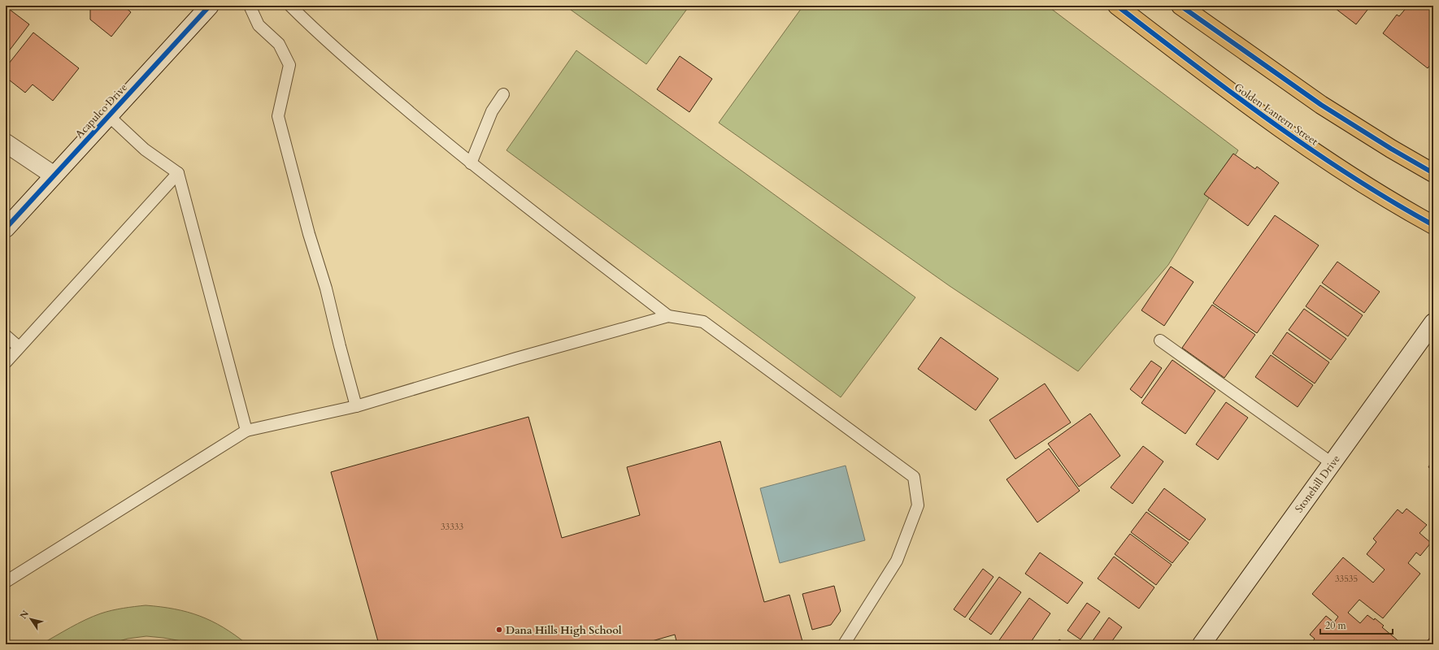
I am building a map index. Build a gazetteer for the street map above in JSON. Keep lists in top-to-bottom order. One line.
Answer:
{"streets":{"main road":["Acapulco Drive","Golden Lantern Street","Stonehill Drive"]},"places":["Dana Hills High School"],"house_numbers":["33333","33535"],"scale_bar":"20 m","north":"top left"}
